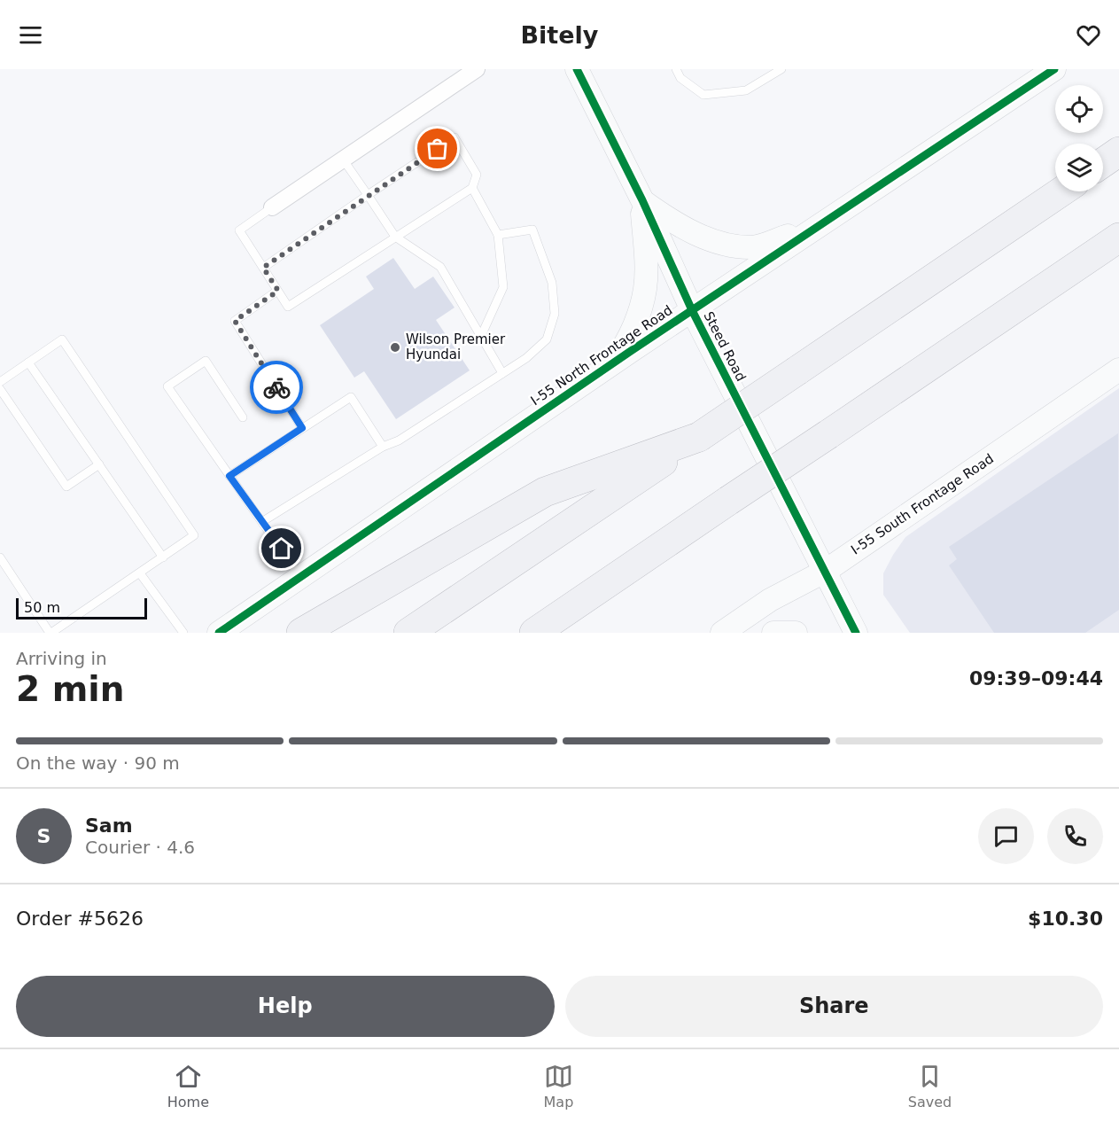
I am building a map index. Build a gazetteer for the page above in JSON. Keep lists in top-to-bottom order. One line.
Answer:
{"streets":{"street":["Steed Road","I-55 North Frontage Road","I-55 South Frontage Road"]},"crossings":[["Steed Road","I-55 North Frontage Road"],["Steed Road","I-55 South Frontage Road"]],"places":["Wilson Premier Hyundai"],"scale_bar":"50 m","page":{"header":"Bitely","scale":"50 m","heading":["2 min","Arriving in","09:39–09:44"],"panel":["Sam","Courier · 4.6","Order #5626","$10.30"],"bar":"On the way · 90 m","round":"S","buttons":["Help","Share"],"tabs":["Home","Map","Saved"]}}
